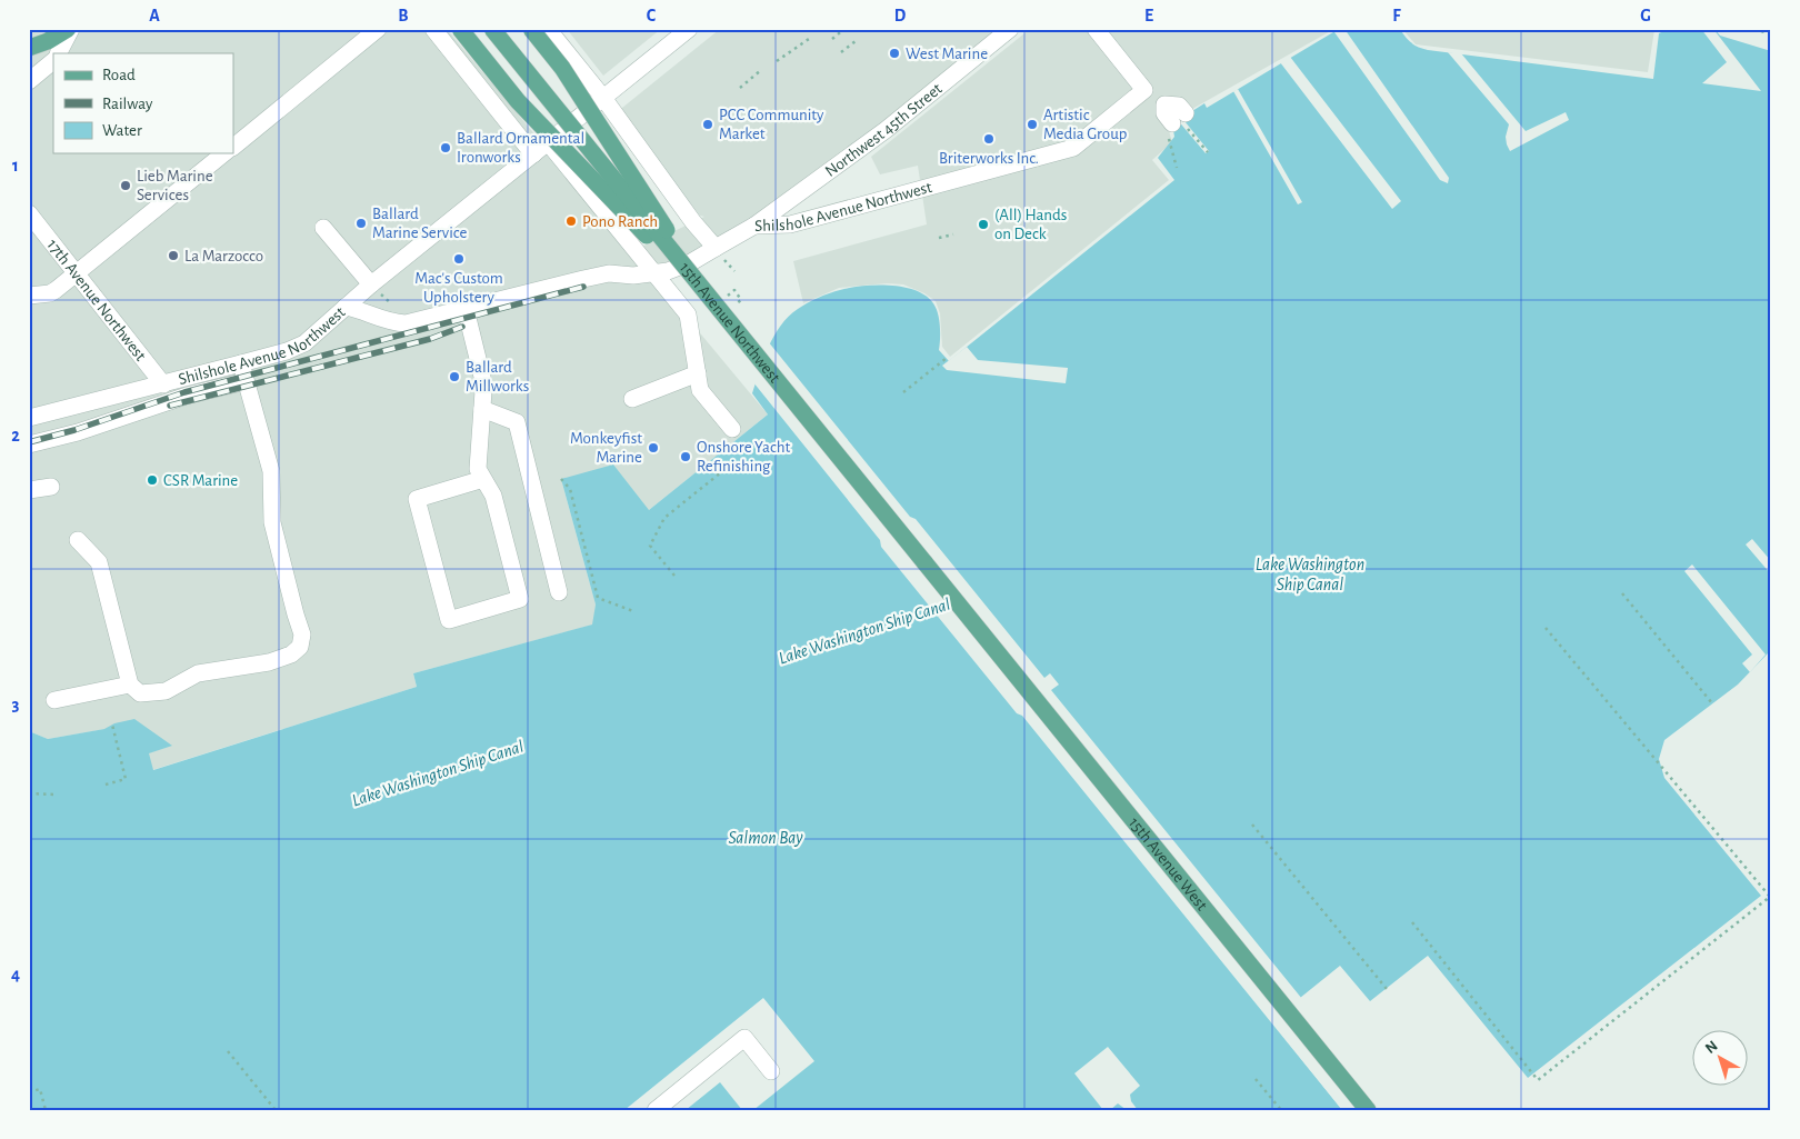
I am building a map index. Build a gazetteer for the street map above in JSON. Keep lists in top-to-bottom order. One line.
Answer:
{"streets":{"main road":["15th Avenue Northwest","15th Avenue West"],"street":["Northwest 45th Street","Shilshole Avenue Northwest","17th Avenue Northwest"]},"crossings":[["Northwest 45th Street","Shilshole Avenue Northwest"],["Shilshole Avenue Northwest","17th Avenue Northwest"],["Shilshole Avenue Northwest","15th Avenue Northwest"],["15th Avenue Northwest","15th Avenue West"]],"water":["Lake Washington Ship Canal","Salmon Bay"],"places":["West Marine","PCC Community Market","Artistic Media Group","Briterworks Inc.","Ballard Ornamental Ironworks","Lieb Marine Services","Pono Ranch","Ballard Marine Service","(All) Hands on Deck","La Marzocco","Mac's Custom Upholstery","Ballard Millworks","Monkeyfist Marine","Onshore Yacht Refinishing","CSR Marine"],"legend":["Road","Railway","Water"],"north":"top left","grid":{"columns":["A","B","C","D","E","F","G"],"rows":["1","2","3","4"]}}
